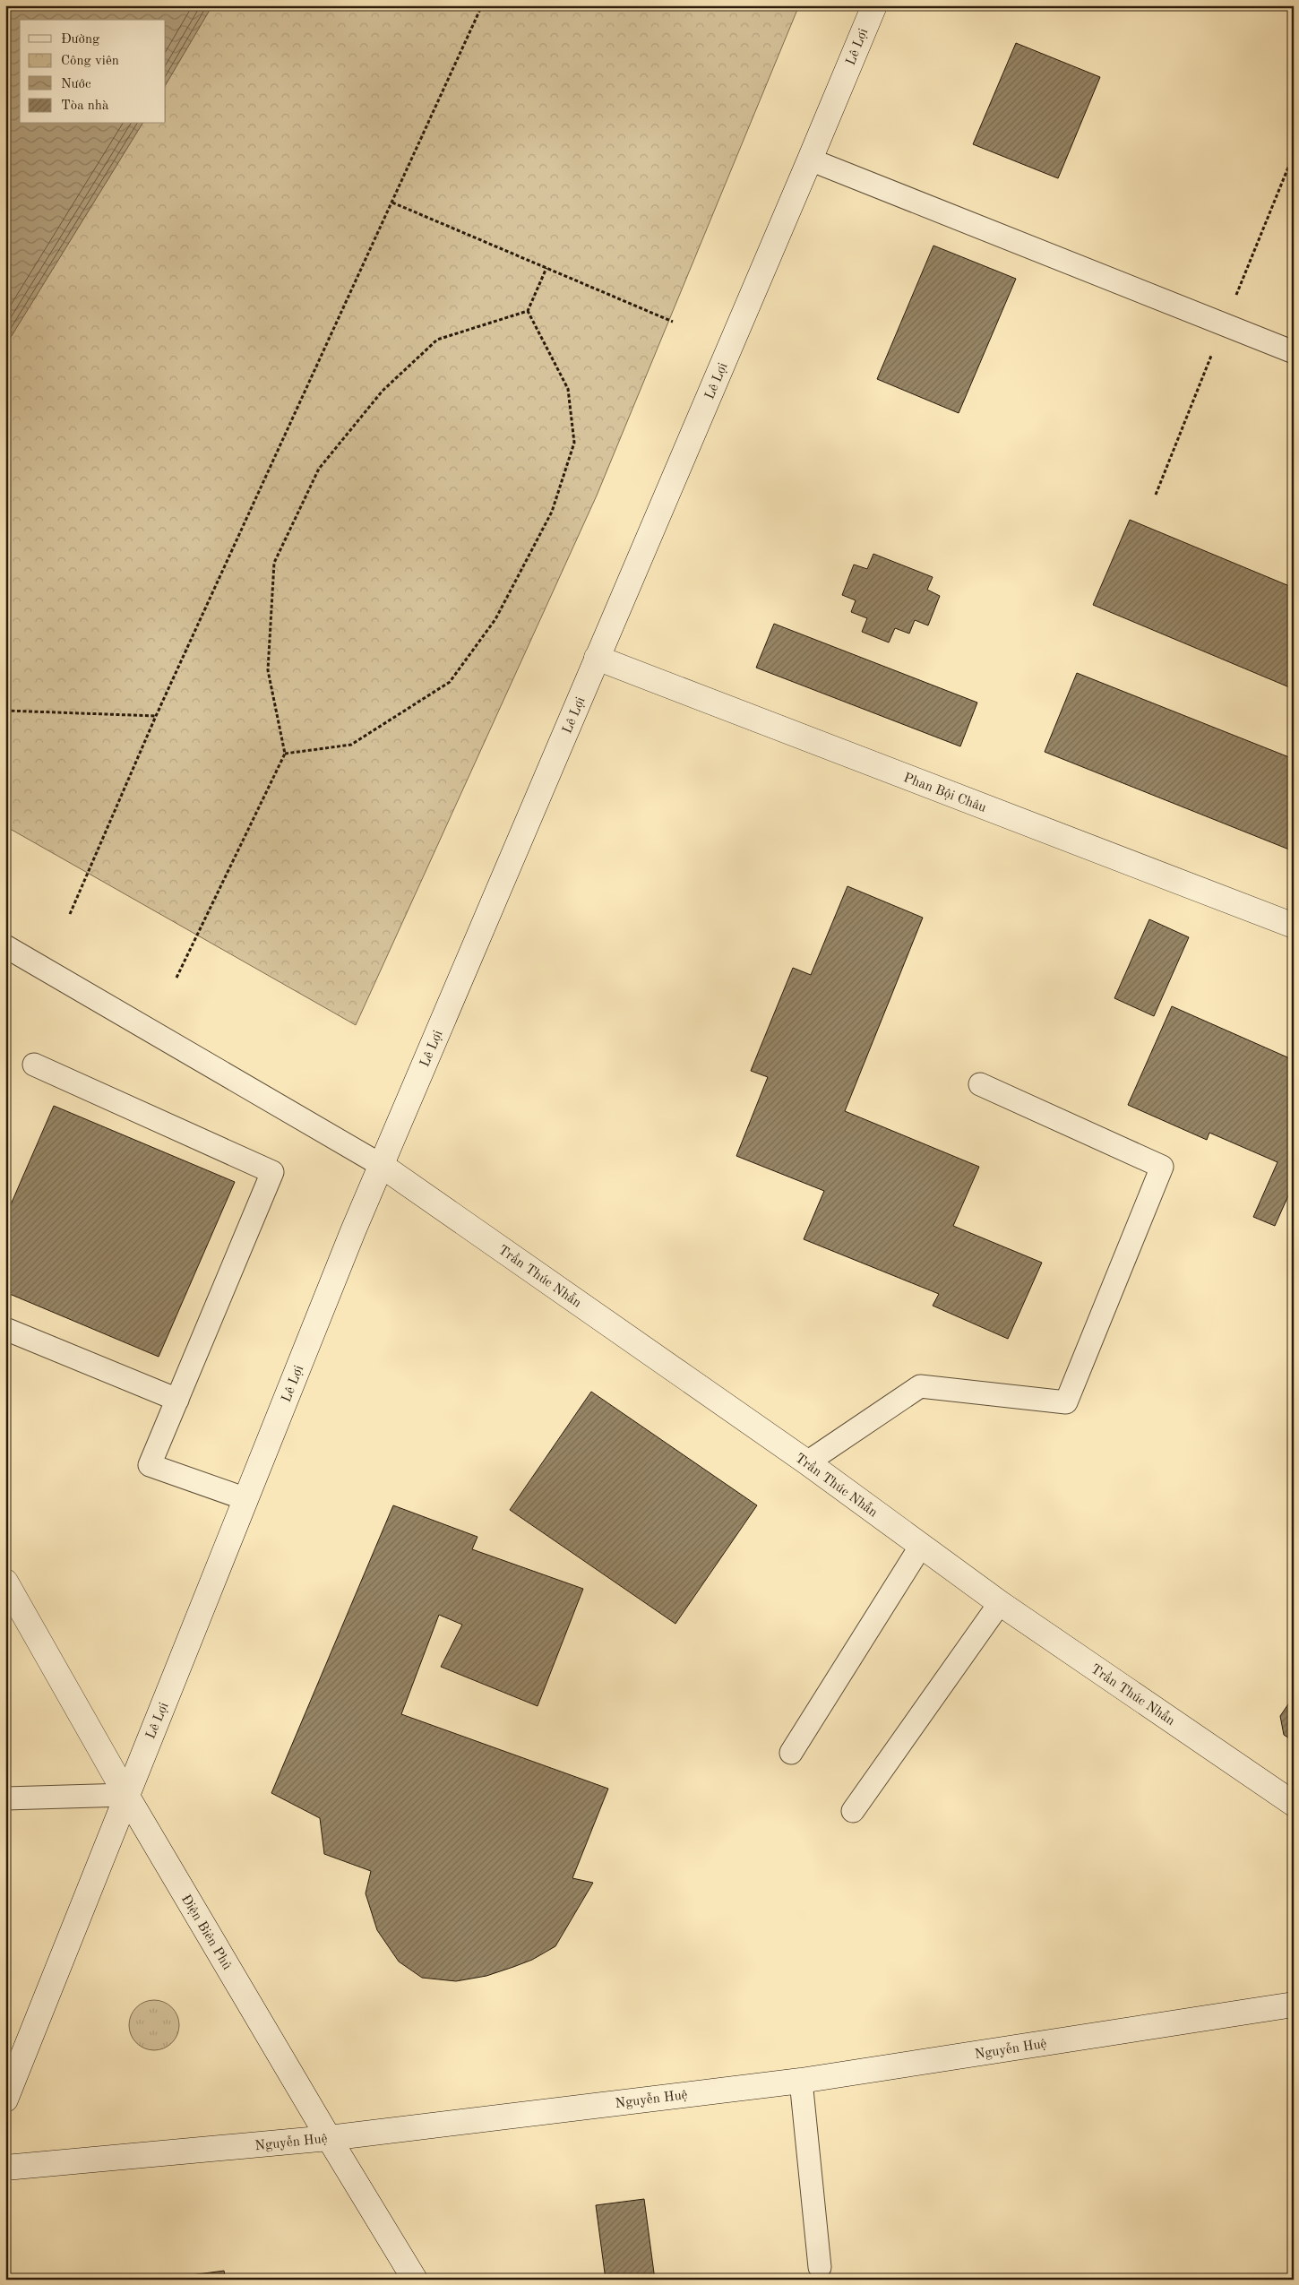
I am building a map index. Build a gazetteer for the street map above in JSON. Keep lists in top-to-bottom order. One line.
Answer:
{"streets":{"main road":["Lê Lợi","Phan Bội Châu","Trần Thúc Nhẫn","Điện Biên Phủ","Nguyễn Huệ"]},"crossings":[["Lê Lợi","Phan Bội Châu"],["Lê Lợi","Trần Thúc Nhẫn"],["Lê Lợi","Điện Biên Phủ"],["Điện Biên Phủ","Nguyễn Huệ"]],"legend":["Đường","Công viên","Nước","Tòa nhà"]}
